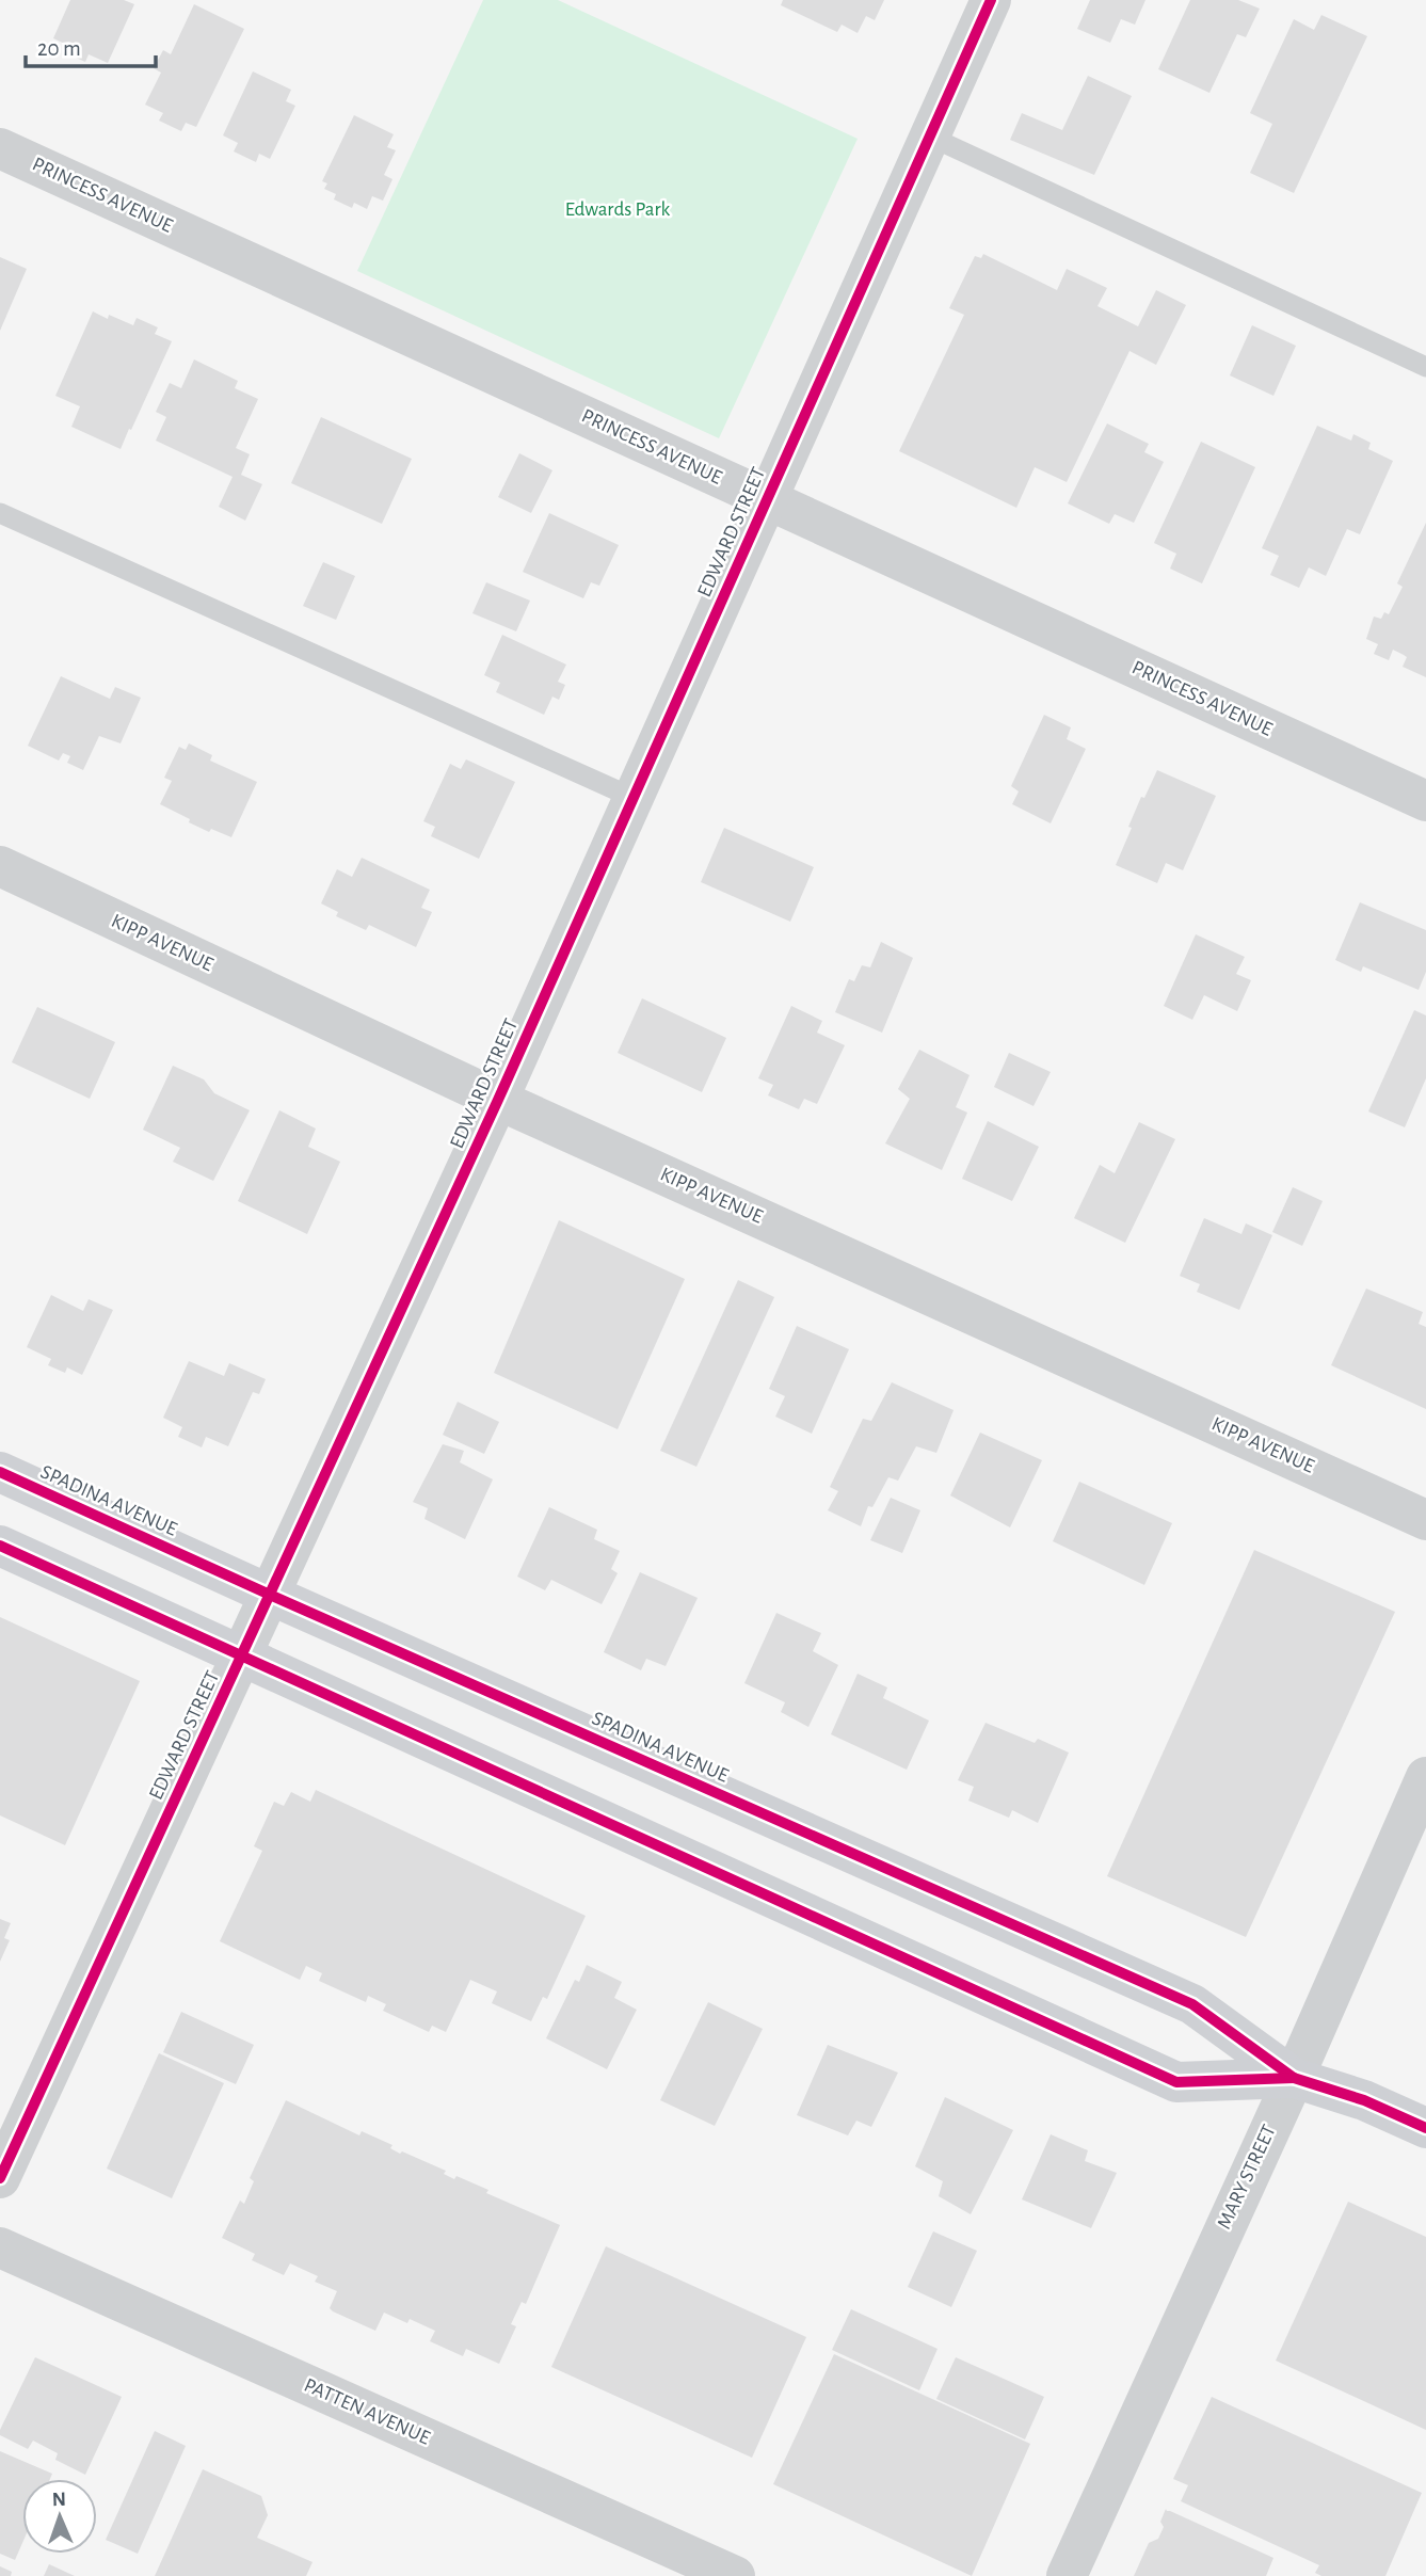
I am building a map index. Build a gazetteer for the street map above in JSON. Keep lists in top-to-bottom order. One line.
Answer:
{"streets":{"street":["PRINCESS AVENUE","EDWARD STREET","KIPP AVENUE","SPADINA AVENUE","MARY STREET","PATTEN AVENUE"]},"crossings":[["PRINCESS AVENUE","EDWARD STREET"],["EDWARD STREET","KIPP AVENUE"],["EDWARD STREET","SPADINA AVENUE"],["SPADINA AVENUE","MARY STREET"]],"parks":["Edwards Park"],"scale_bar":"20 m","north":"top"}
